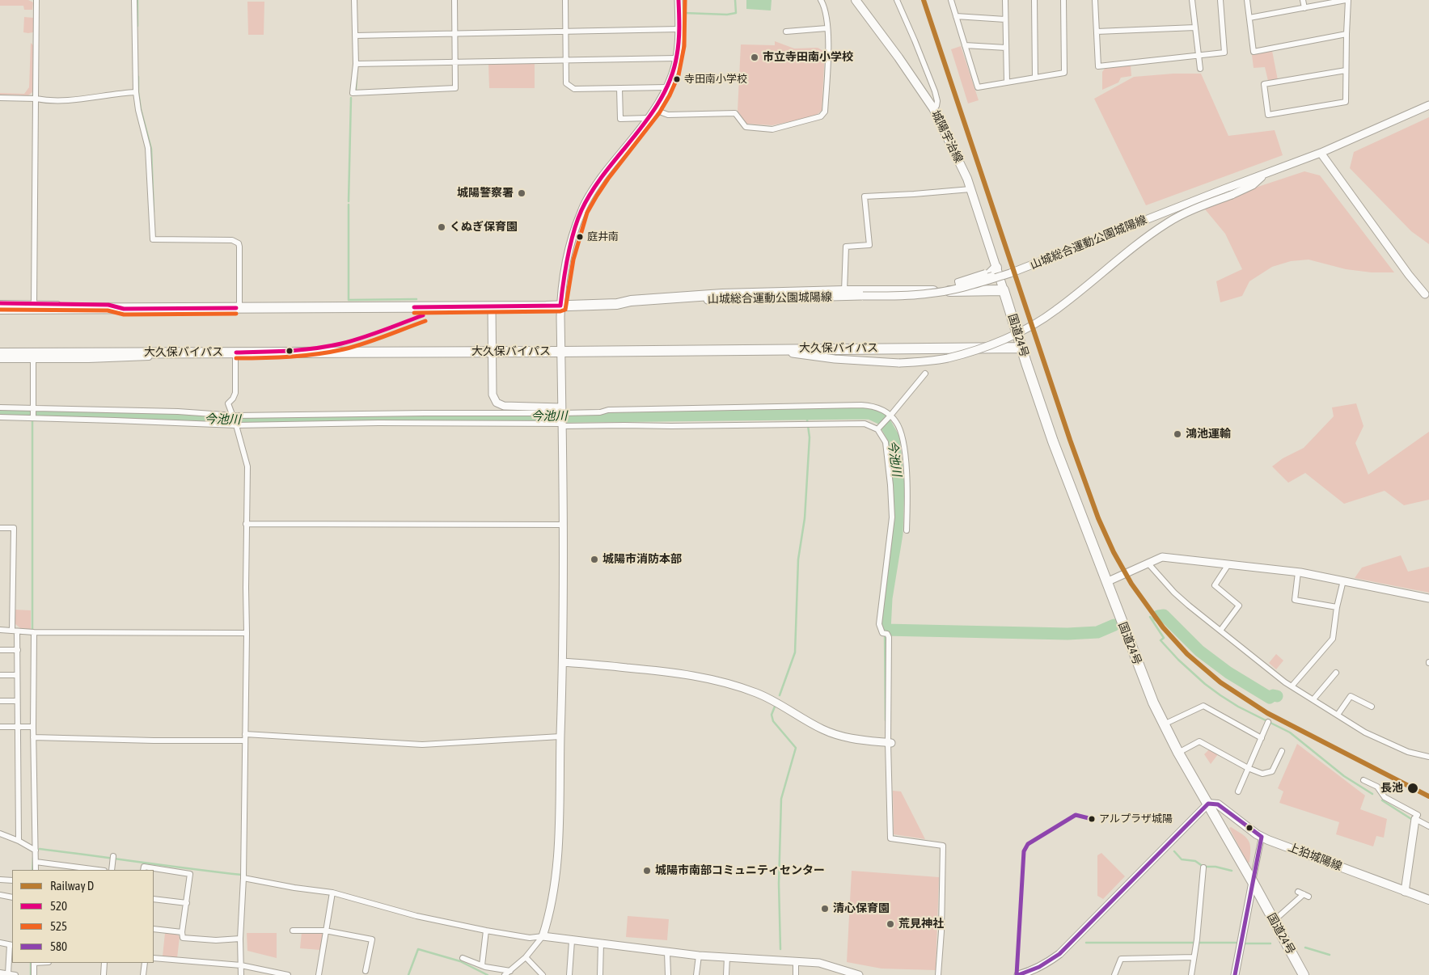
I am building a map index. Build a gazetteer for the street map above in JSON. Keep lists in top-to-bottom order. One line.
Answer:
{"streets":{"highway":["国道24号","大久保バイパス"],"main road":["城陽宇治線","上狛城陽線"],"street":["山城総合運動公園城陽線"]},"crossings":[["城陽宇治線","国道24号"],["国道24号","大久保バイパス"],["国道24号","上狛城陽線"]],"water":["今池川"],"places":["市立寺田南小学校","寺田南小学校","城陽警察署","くぬぎ保育園","庭井南","鴻池運輸","城陽市消防本部","長池","アルプラザ城陽","城陽市南部コミュニティセンター","清心保育園","荒見神社"],"lines":["rail line D","transit line 520","transit line 525","transit line 580"],"legend":["Railway D","520","525","580"]}
